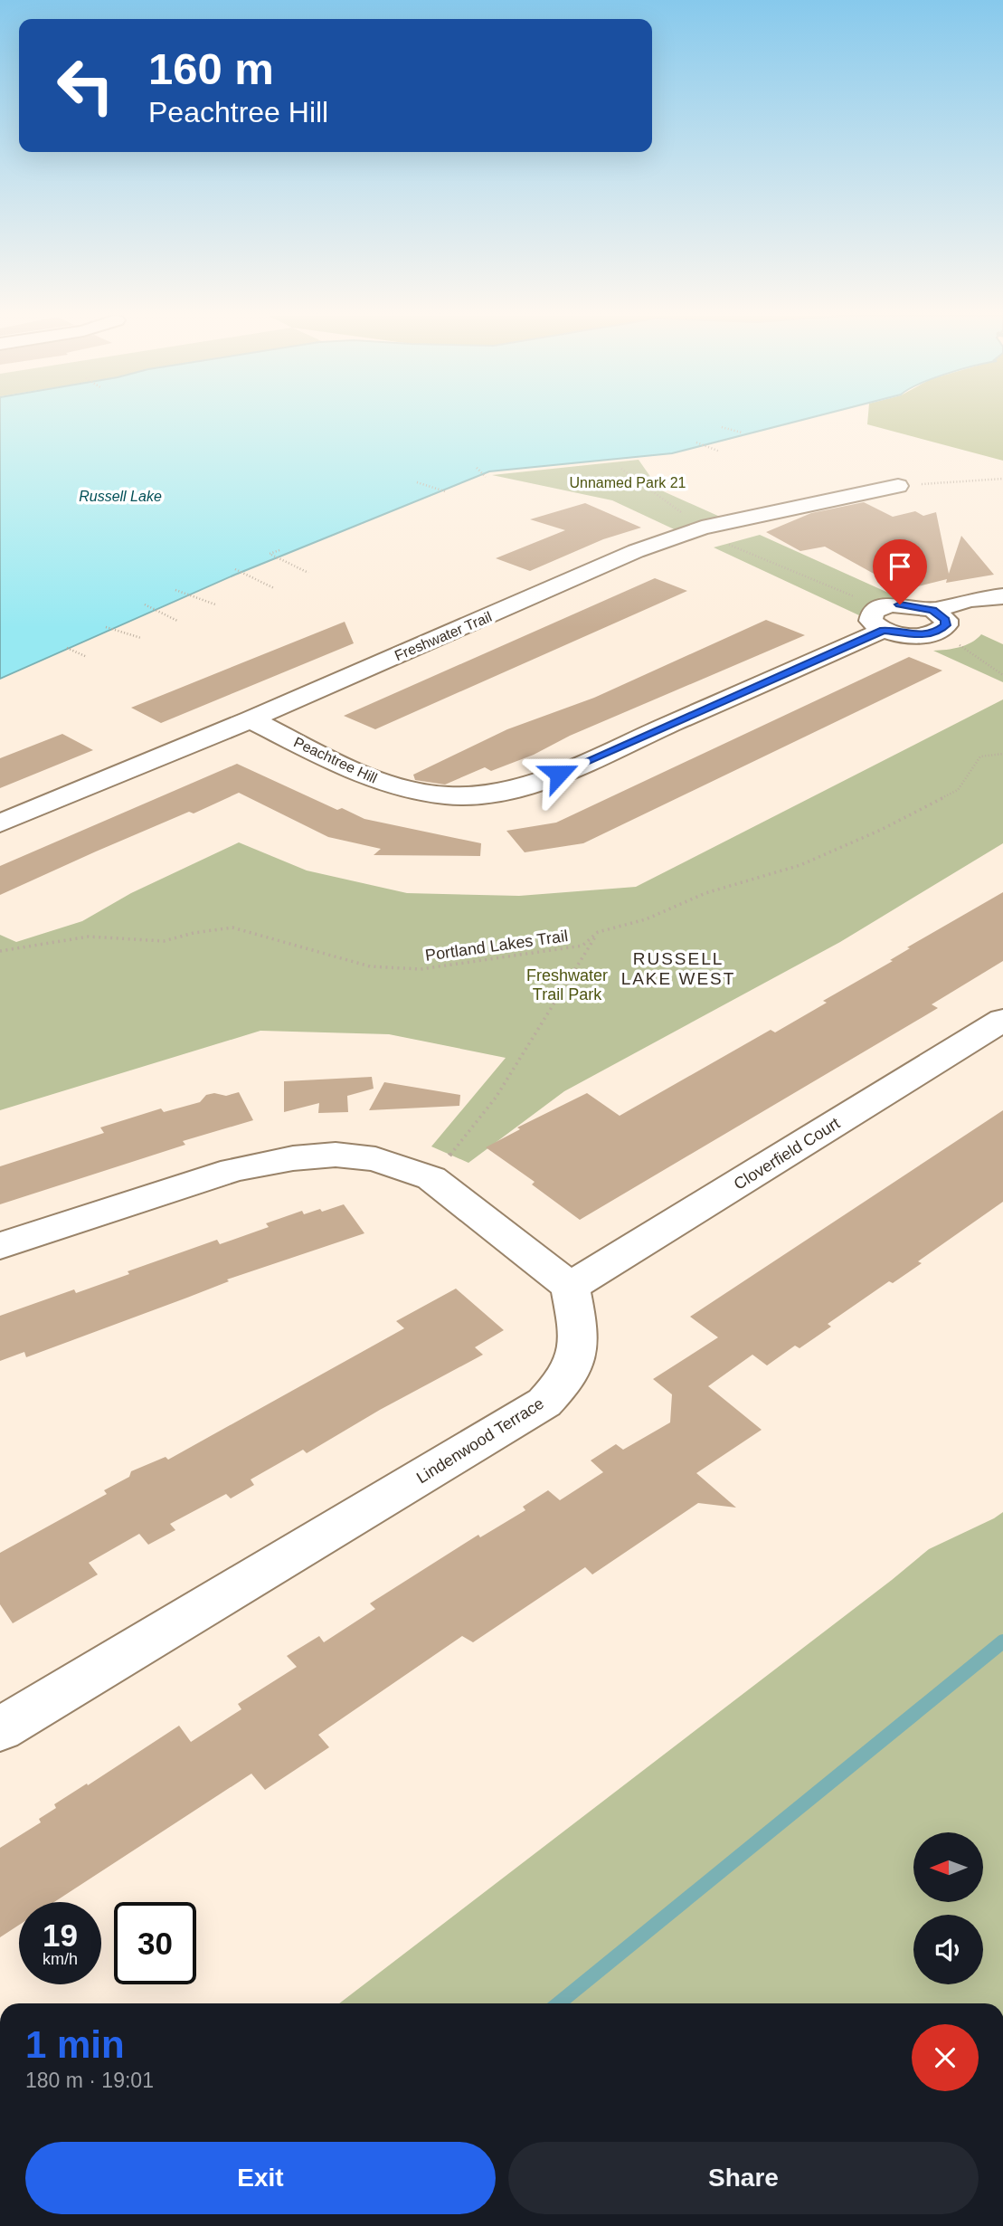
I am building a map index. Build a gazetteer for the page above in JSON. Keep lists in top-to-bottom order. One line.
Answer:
{"streets":{"street":["Freshwater Trail","Peachtree Hill","Cloverfield Court","Lindenwood Terrace"],"path":["Portland Lakes Trail"]},"crossings":[["Freshwater Trail","Peachtree Hill"],["Cloverfield Court","Lindenwood Terrace"]],"districts":["RUSSELL LAKE WEST"],"water":["Russell Lake"],"parks":["Unnamed Park 21","Freshwater Trail Park"],"north":"left","page":{"turn":["160 m","Peachtree Hill"],"speed":"19 km/h","limit":"30","heading":["1 min","180 m · 19:01"],"buttons":["Exit","Share"]}}
